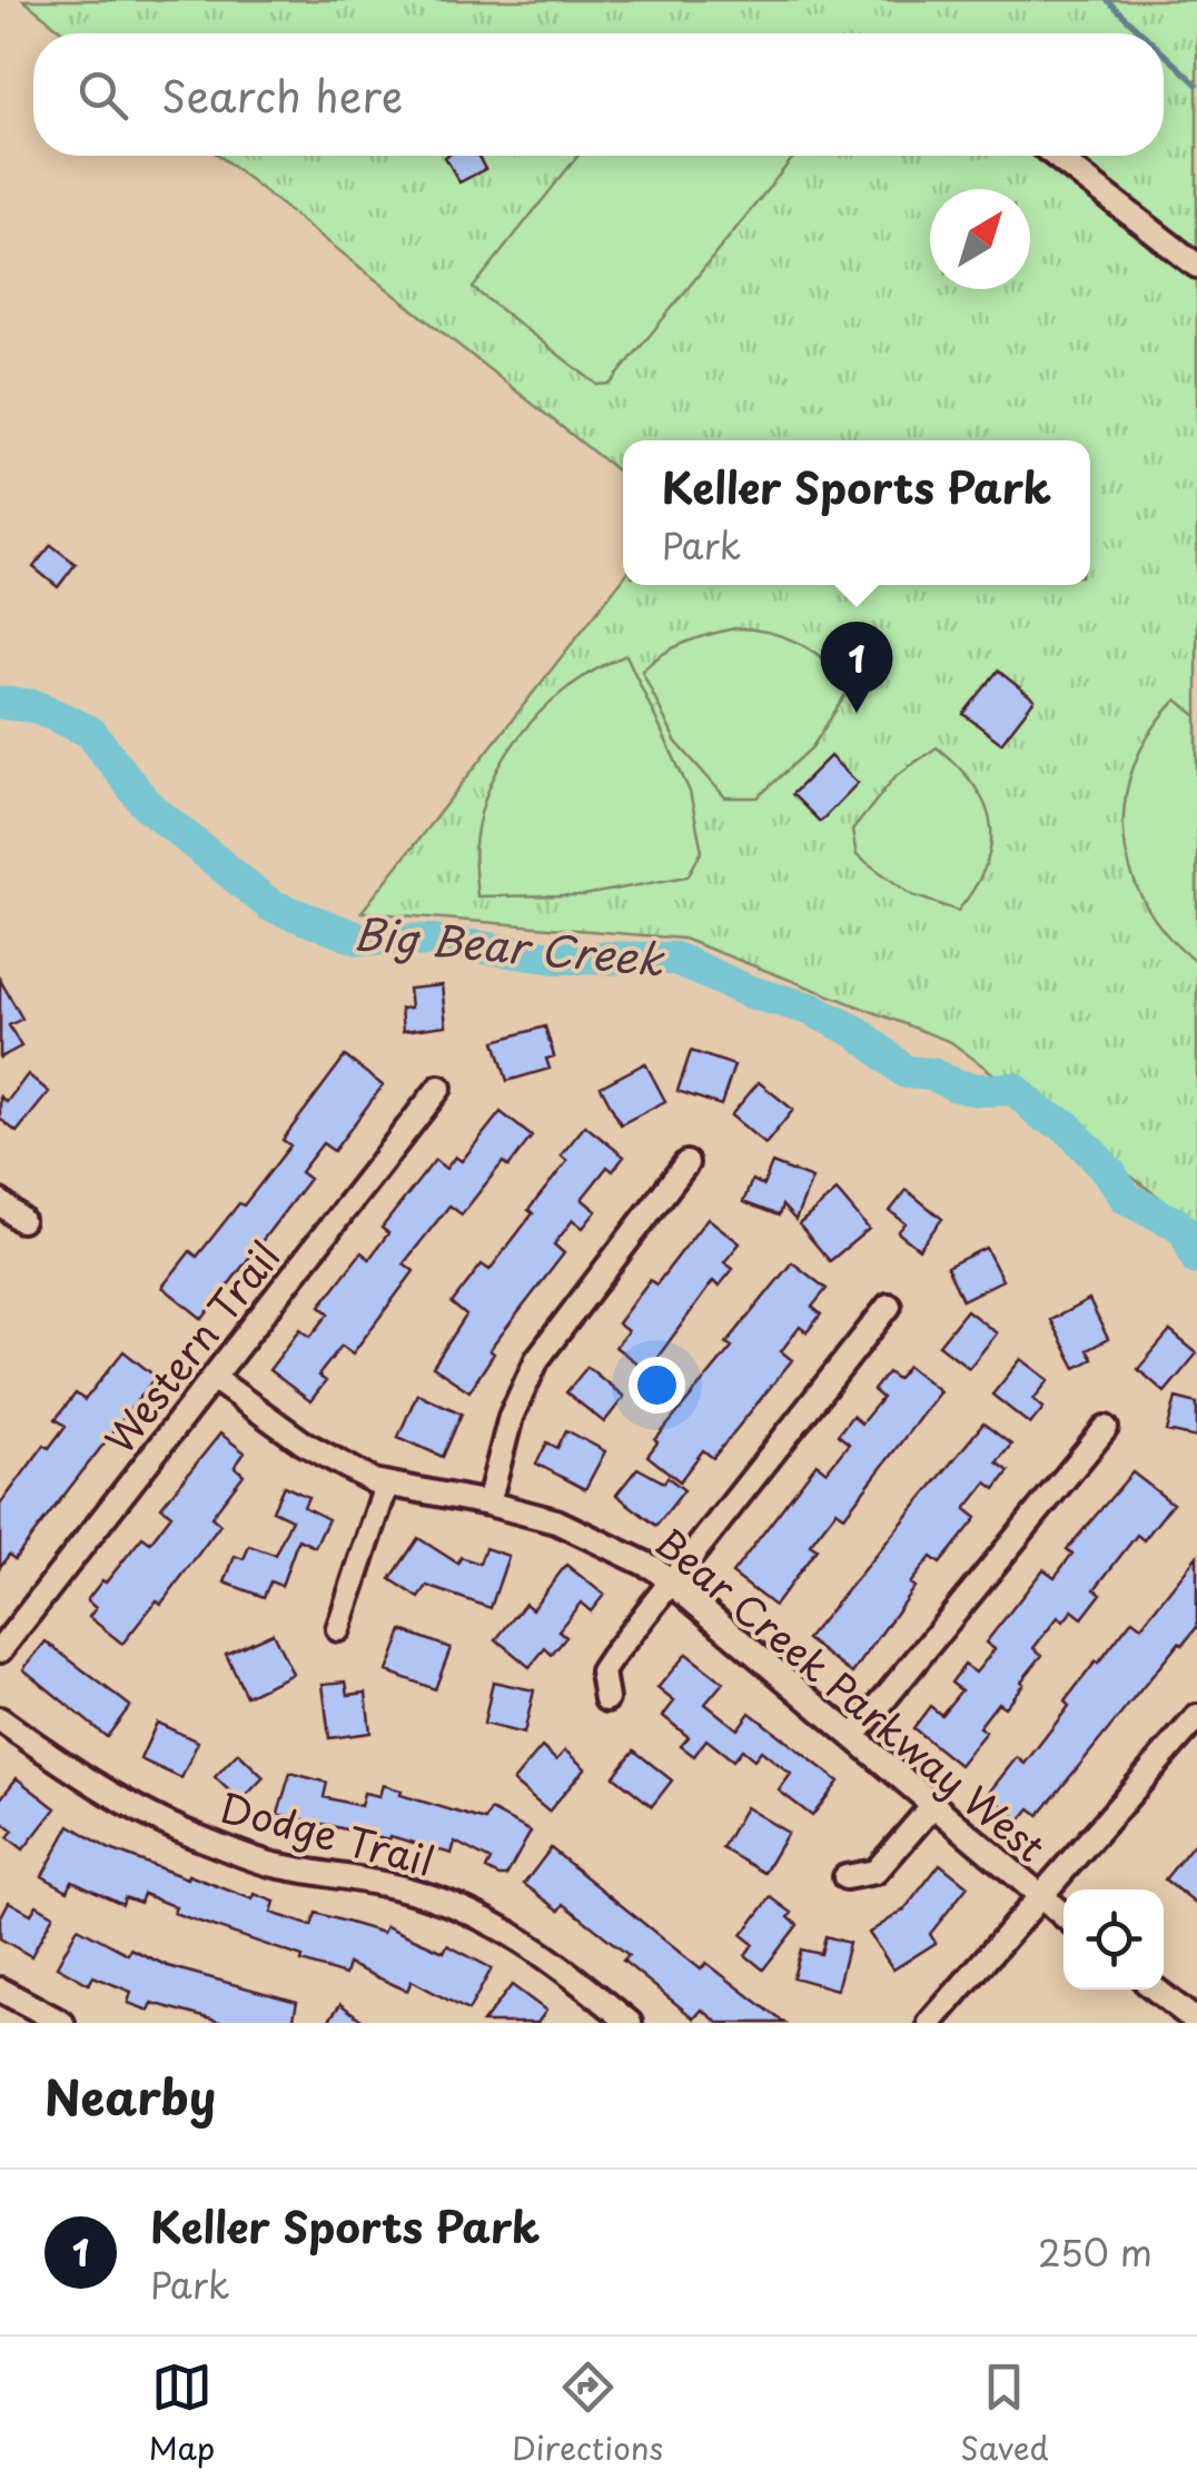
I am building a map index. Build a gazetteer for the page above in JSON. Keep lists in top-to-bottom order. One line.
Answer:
{"streets":{"street":["Western Trail","Bear Creek Parkway West","Dodge Trail"]},"crossings":[["Western Trail","Bear Creek Parkway West"]],"water":["Big Bear Creek"],"north":"top right","page":{"search":"Search here","popup":["Keller Sports Park","Park"],"pins":"1","heading":"Nearby","list":[{"mark":"1","name":"Keller Sports Park","note":"Park","value":"250 m"}],"nav":["Map","Directions","Saved"]}}
